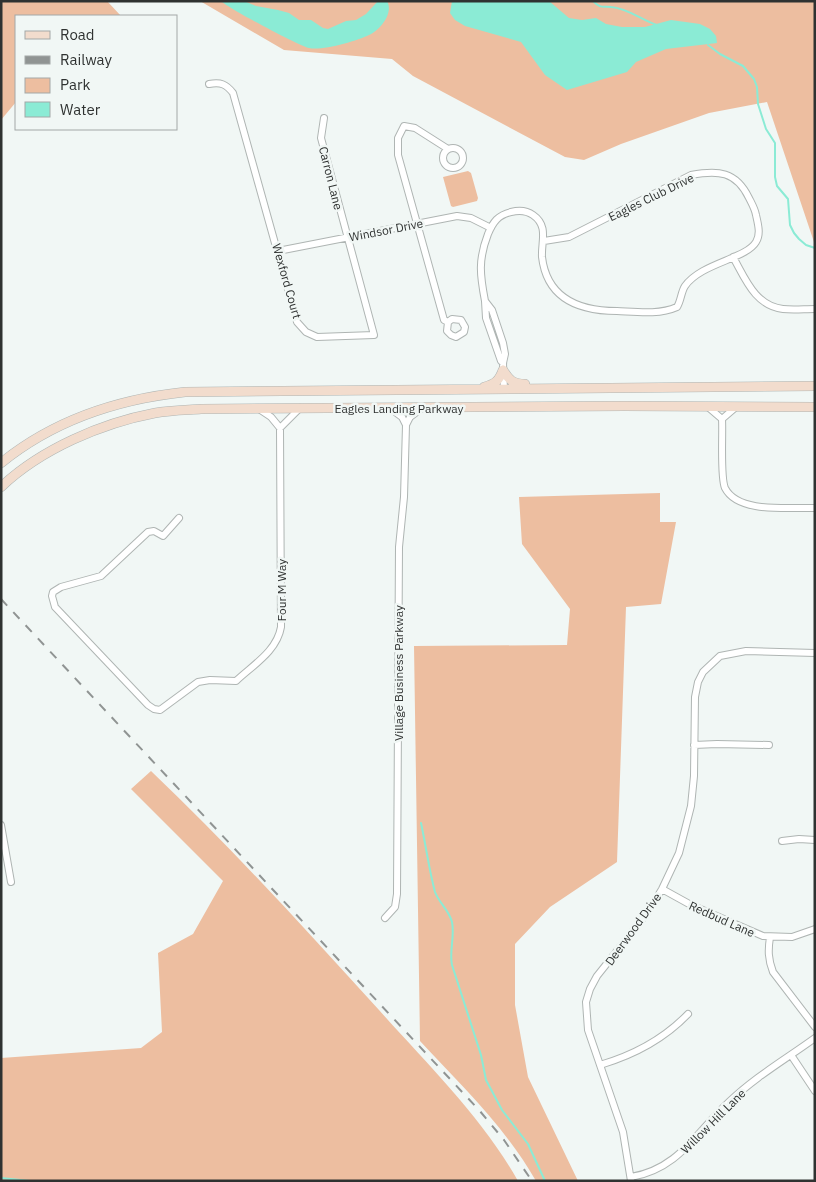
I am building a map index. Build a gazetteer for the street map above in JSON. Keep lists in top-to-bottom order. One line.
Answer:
{"streets":{"main road":["Eagles Landing Parkway"],"street":["Carron Lane","Eagles Club Drive","Windsor Drive","Wexford Court","Four M Way","Village Business Parkway","Redbud Lane","Deerwood Drive","Willow Hill Lane"]},"crossings":[["Carron Lane","Windsor Drive"],["Carron Lane","Wexford Court"],["Windsor Drive","Wexford Court"],["Redbud Lane","Deerwood Drive"],["Deerwood Drive","Willow Hill Lane"]],"legend":["Road","Railway","Park","Water"]}
